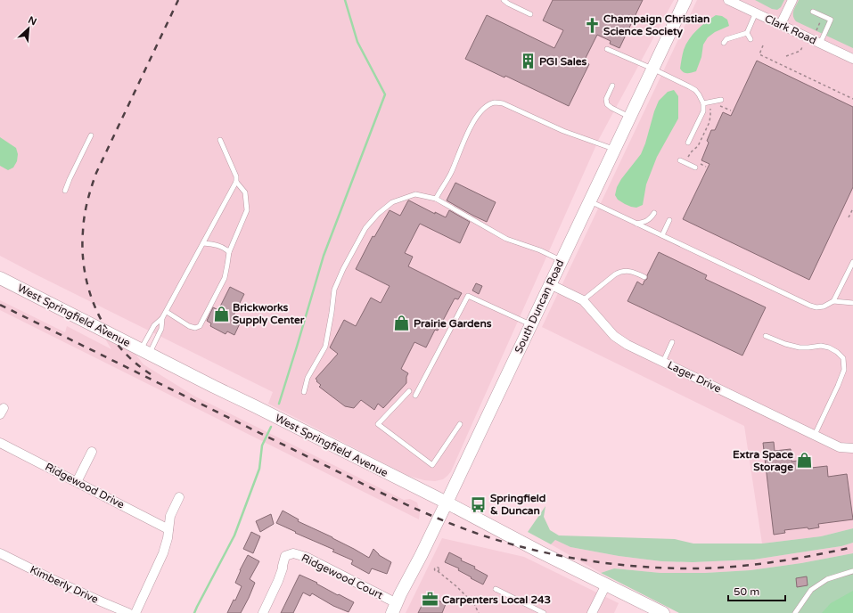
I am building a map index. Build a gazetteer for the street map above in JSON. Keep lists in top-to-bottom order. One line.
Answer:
{"streets":{"main road":["South Duncan Road","West Springfield Avenue"],"street":["Clark Road","Lager Drive","Ridgewood Drive","Ridgewood Court","Kimberly Drive"]},"crossings":[["South Duncan Road","West Springfield Avenue"],["South Duncan Road","Lager Drive"],["South Duncan Road","Ridgewood Court"]],"places":{"church":["Champaign Christian Science Society"],"building":["PGI Sales"],"shop":["Brickworks Supply Center","Prairie Gardens","Extra Space Storage"],"bus stop":["Springfield & Duncan"],"office":["Carpenters Local 243"]},"scale_bar":"50 m","north":"top right"}
